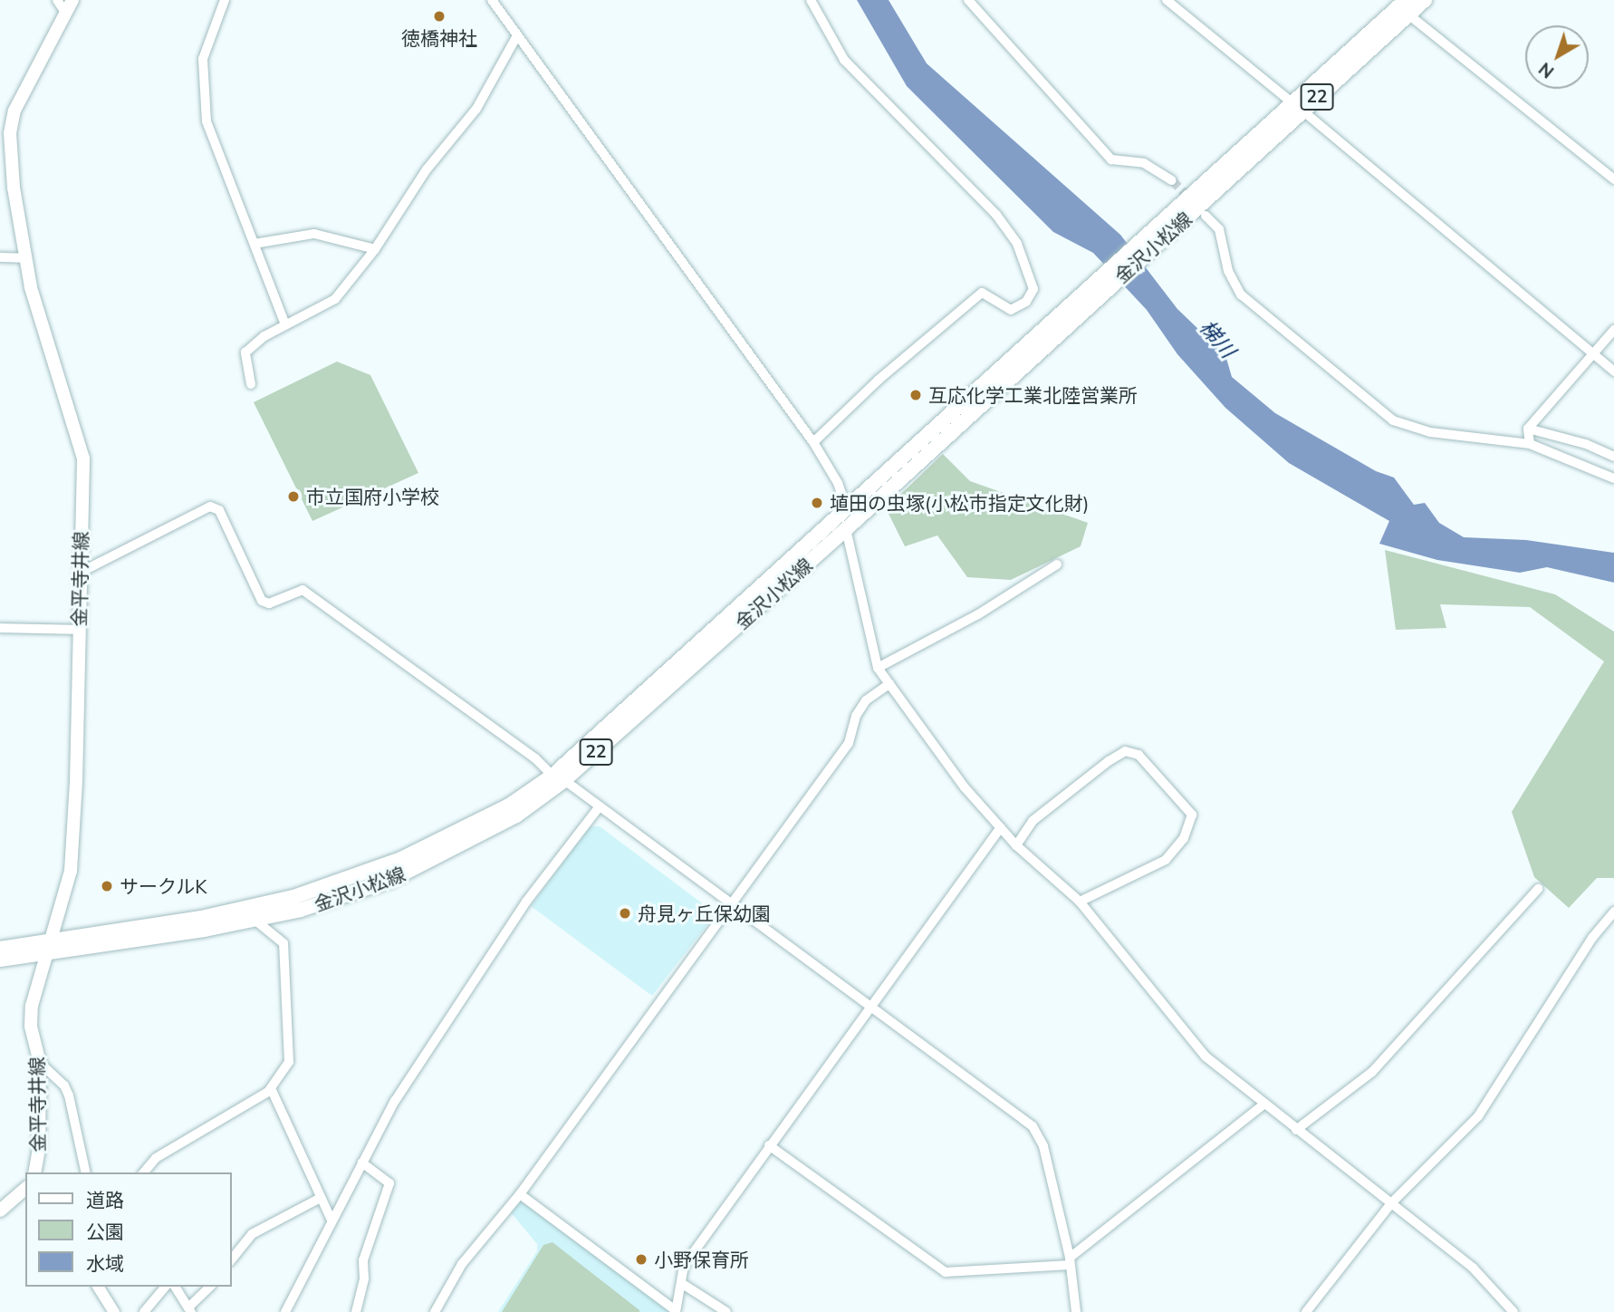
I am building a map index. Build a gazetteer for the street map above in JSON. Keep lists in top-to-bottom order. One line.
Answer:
{"streets":{"main road":["22","金沢小松線","金平寺井線"]},"crossings":[["金沢小松線","金平寺井線"]],"water":["梯川"],"places":["徳橋神社","互応化学工業北陸営業所","市立国府小学校","埴田の虫塚(小松市指定文化財)","サークルK","舟見ヶ丘保幼園","小野保育所"],"legend":["道路","公園","水域"],"north":"bottom left"}
